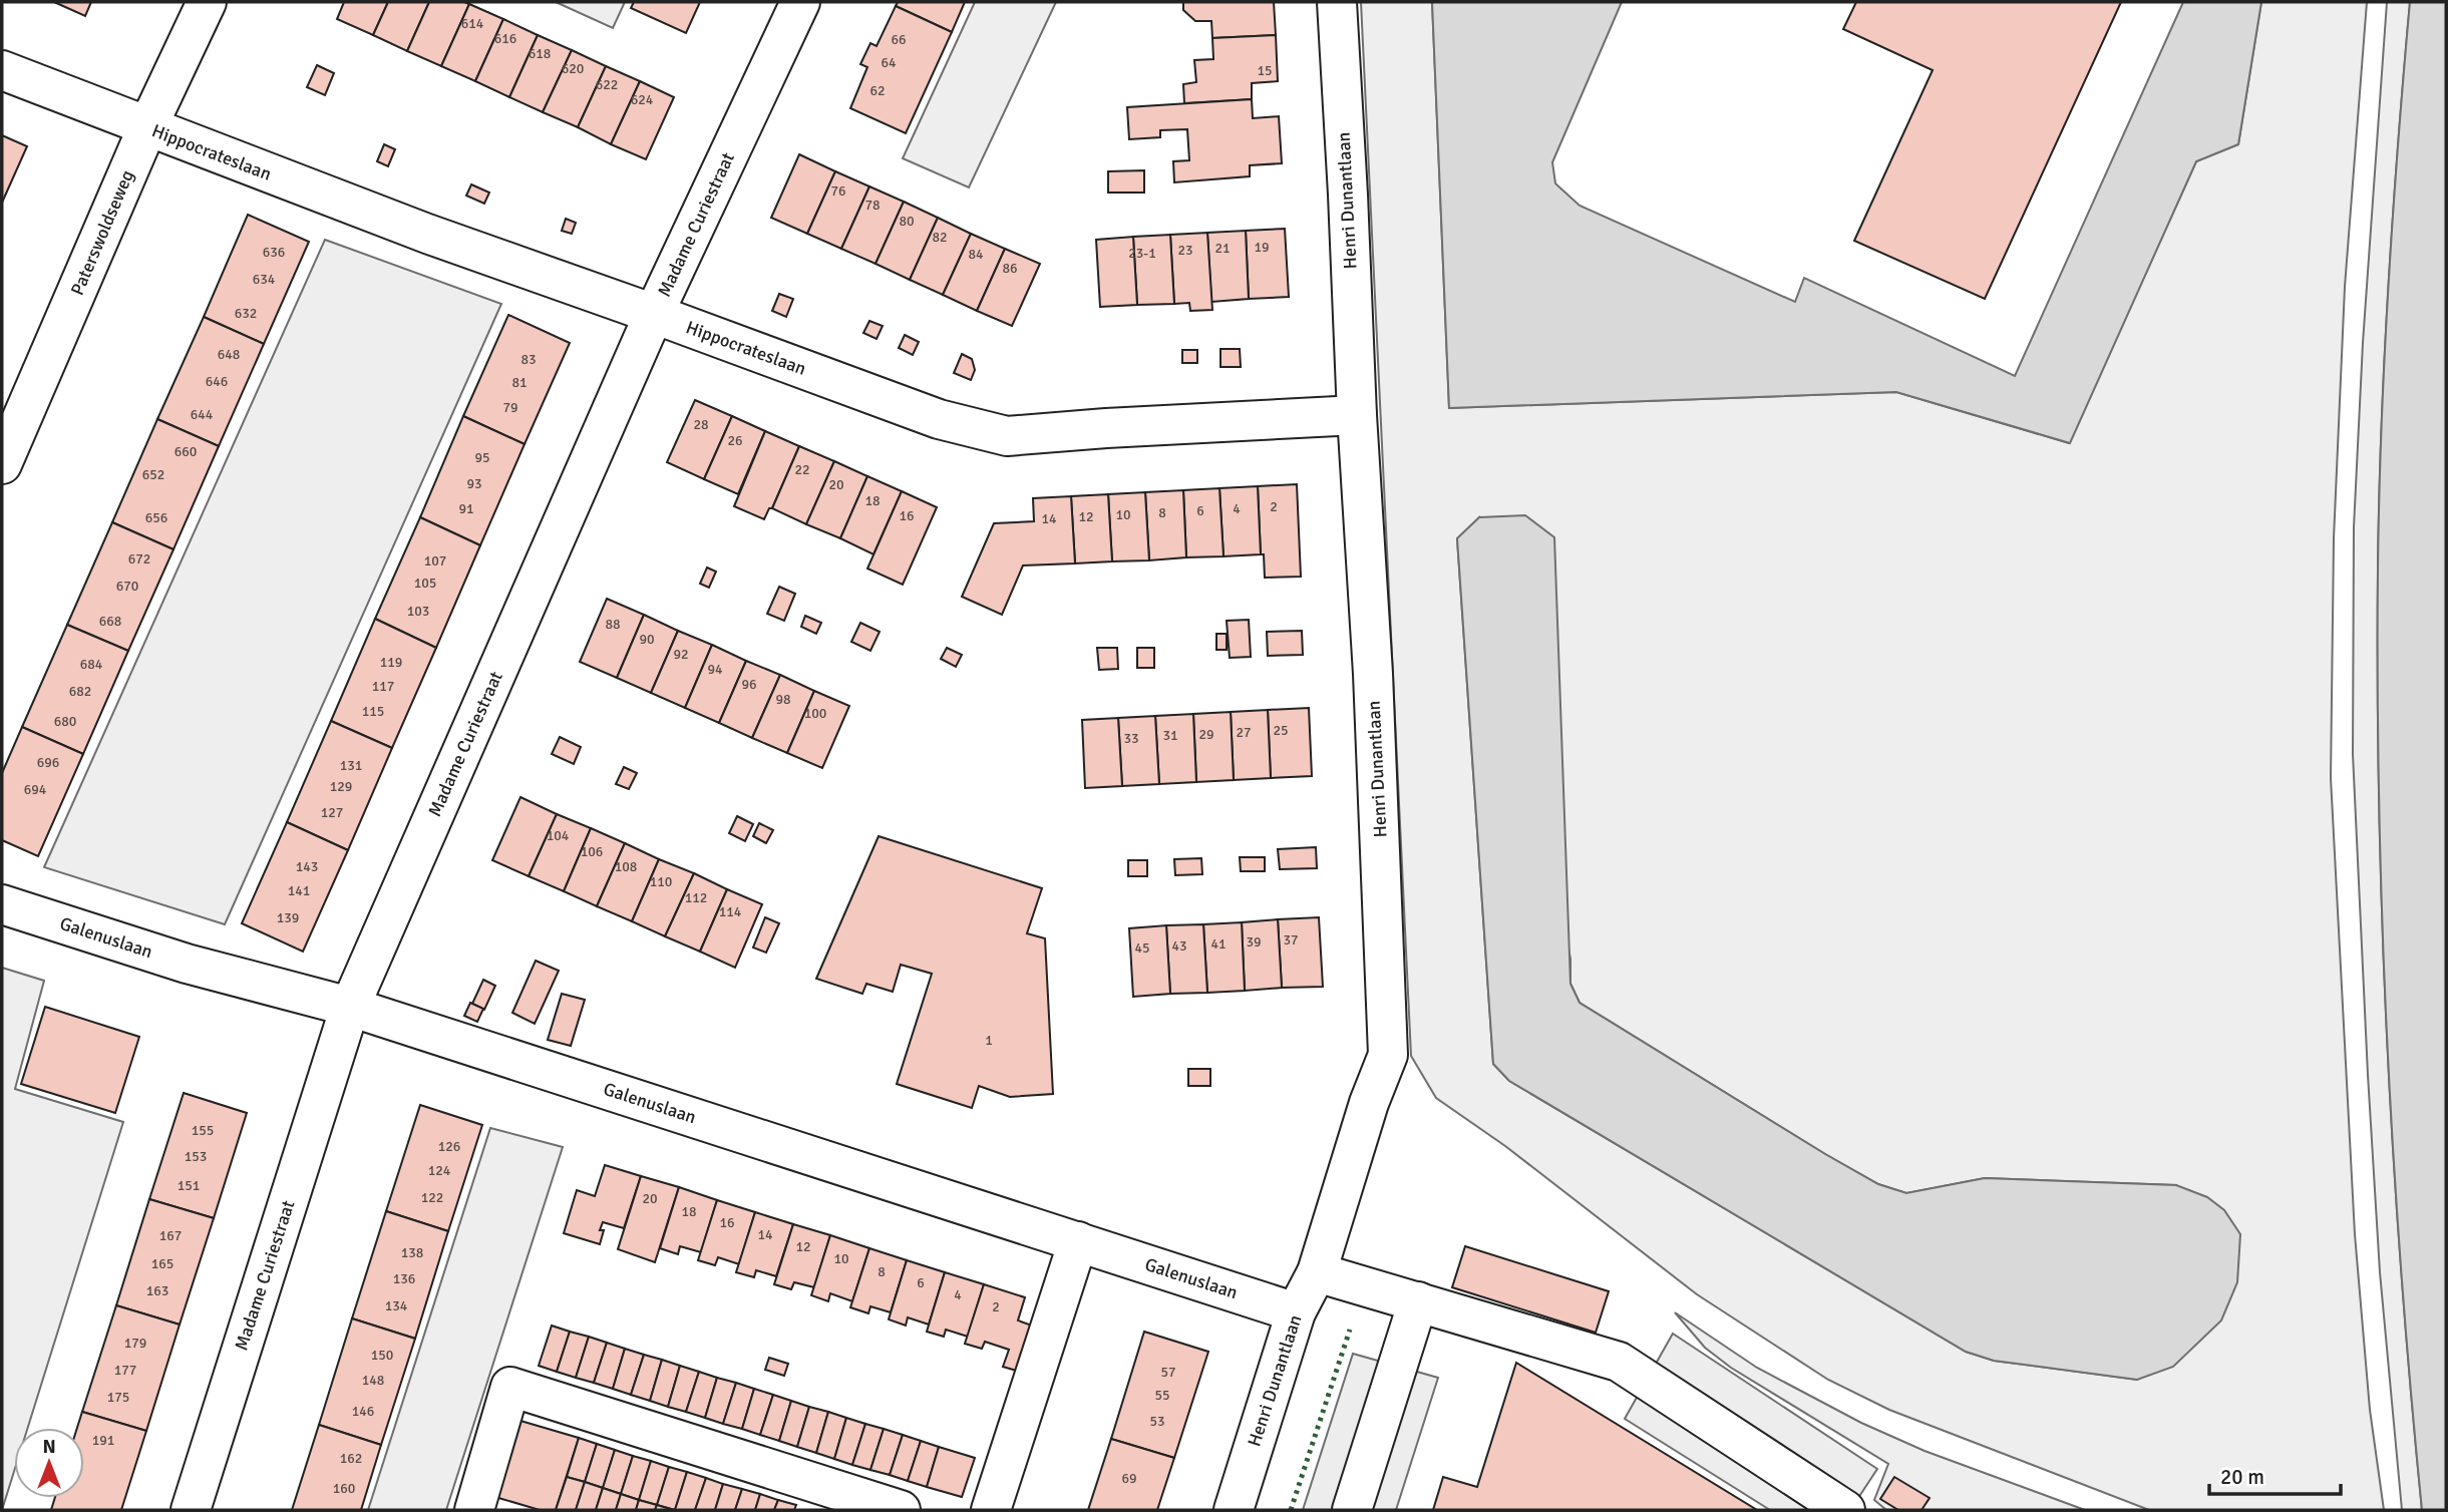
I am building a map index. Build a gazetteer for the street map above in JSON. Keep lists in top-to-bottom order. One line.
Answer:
{"streets":{"street":["Hippocrateslaan","Henri Dunantlaan","Madame Curiestraat","Paterswoldseweg","Galenuslaan"]},"crossings":[["Hippocrateslaan","Henri Dunantlaan"],["Hippocrateslaan","Madame Curiestraat"],["Hippocrateslaan","Paterswoldseweg"],["Henri Dunantlaan","Galenuslaan"],["Madame Curiestraat","Galenuslaan"]],"house_numbers":["614","616","66","618","64","620","15","622","62","624","76","78","80","82","19","21","23","636","23-1","84","86","634","632","648","83","646","81","79","644","28","26","660","95","22","652","93","20","18","2","91","4","6","8","10","16","12","656","14","672","107","105","670","103","668","88","90","92","119","684","94","96","117","682","98","115","100","680","25","27","29","31","33","696","131","129","694","127","104","106","143","108","110","141","112","114","139","37","39","41","43","45","1","155","126","153","124","151","122","20","18","16","14","167","12","138","10","165","8","136","6","163","4","134","2","179","150","177","57","148","55","175","146","53","191","162","69","160"],"scale_bar":"20 m","north":"top"}
